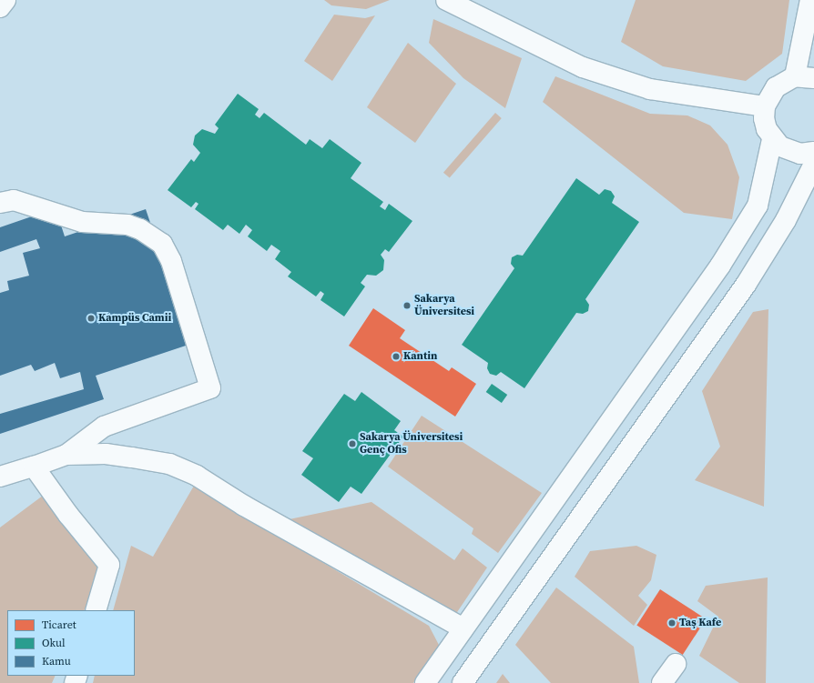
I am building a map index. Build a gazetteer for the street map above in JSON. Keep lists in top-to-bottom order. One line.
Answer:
{"places":["Sakarya Üniversitesi","Kampüs Camii","Kantin","Sakarya Üniversitesi Genç Ofis","Taş Kafe"],"legend":["Ticaret","Okul","Kamu"]}
